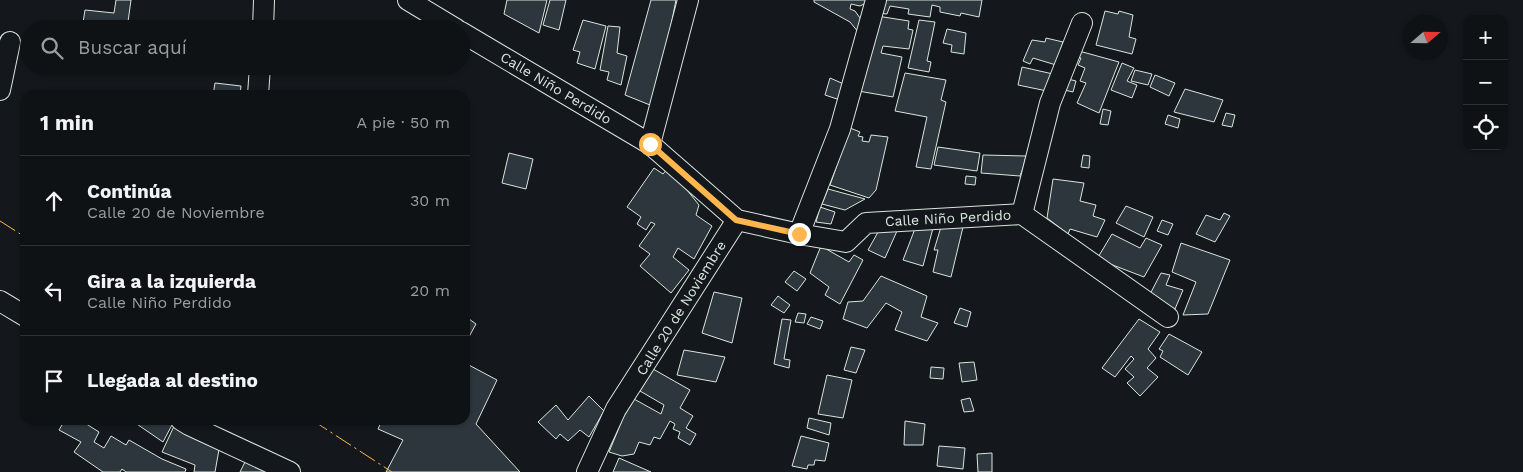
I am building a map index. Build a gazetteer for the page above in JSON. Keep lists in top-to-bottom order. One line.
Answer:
{"streets":{"street":["Calle Niño Perdido","Calle 20 de Noviembre"]},"crossings":[["Calle Niño Perdido","Calle 20 de Noviembre"]],"north":"right","page":{"map_buttons":["+","−"],"search":"Buscar aquí","heading":["1 min","A pie · 50 m"],"list":[["Continúa","Calle 20 de Noviembre","30 m"],["Gira a la izquierda","Calle Niño Perdido","20 m"],"Llegada al destino"]}}
